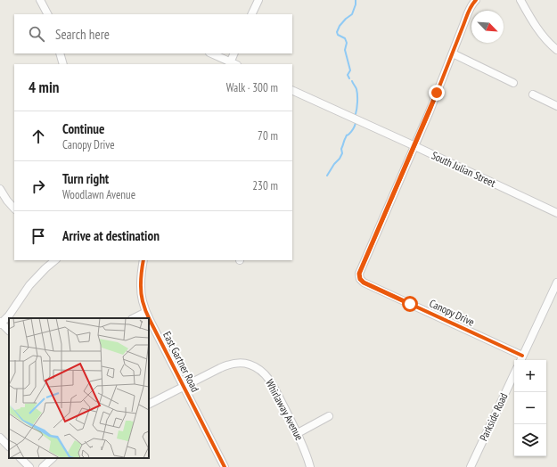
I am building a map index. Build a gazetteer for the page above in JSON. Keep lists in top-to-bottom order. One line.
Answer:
{"streets":{"street":["South Julian Street","Canopy Drive","East Gartner Road","Whirlaway Avenue","Parkside Road"]},"crossings":[["South Julian Street","Canopy Drive"],["East Gartner Road","Whirlaway Avenue"]],"north":"bottom right","page":{"search":"Search here","heading":["4 min","Walk · 300 m"],"list":[["Continue","Canopy Drive","70 m"],["Turn right","Woodlawn Avenue","230 m"],"Arrive at destination"],"map_buttons":["+","−"]}}
